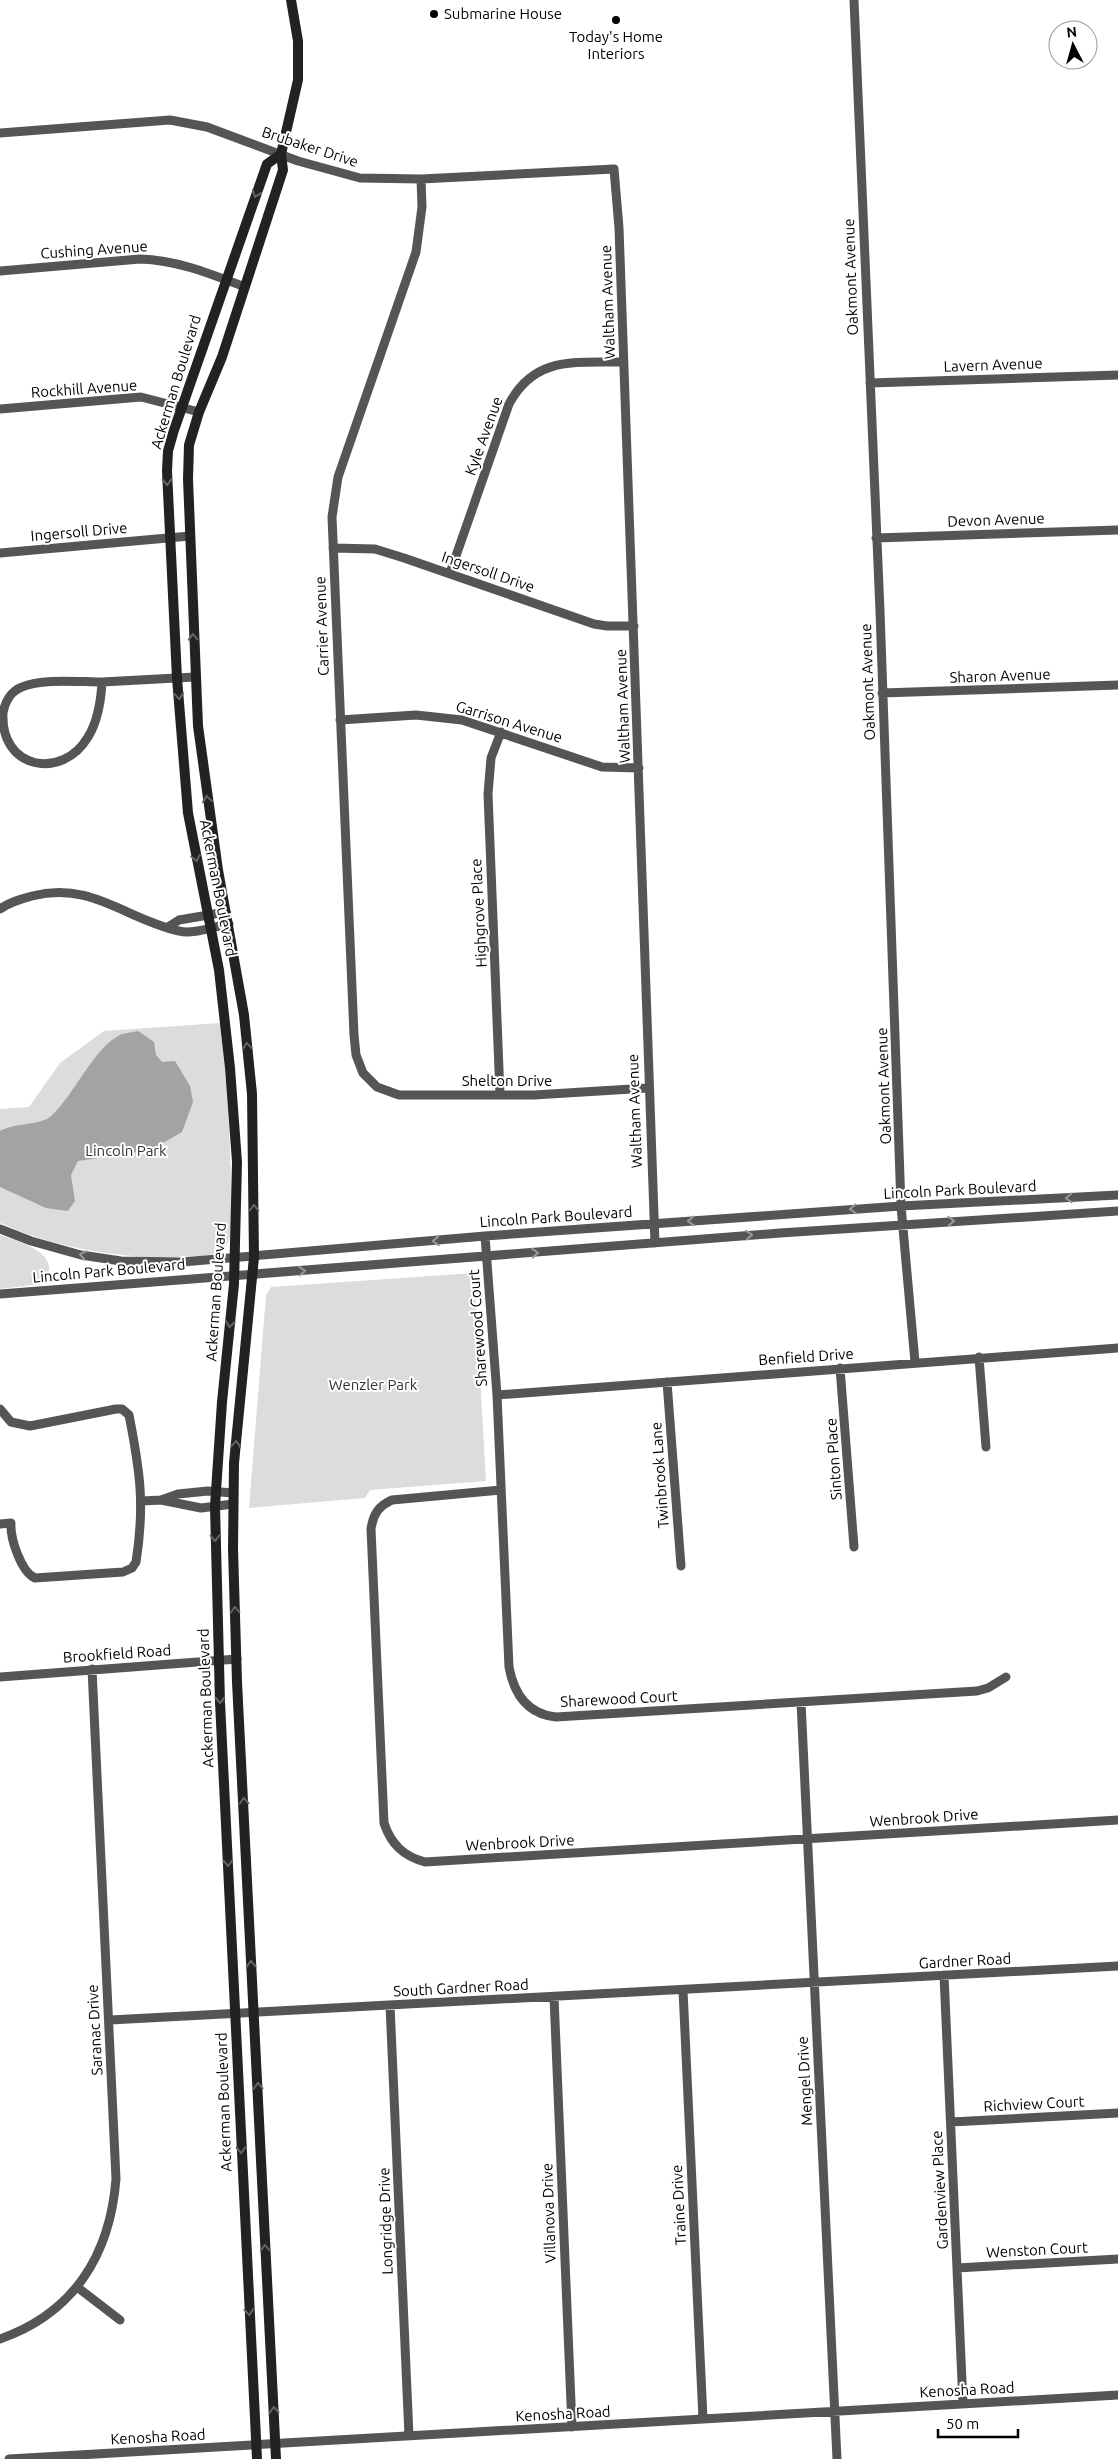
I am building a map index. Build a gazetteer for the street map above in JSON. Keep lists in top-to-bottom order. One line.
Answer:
{"streets":{"street":["Brubaker Drive","Cushing Avenue","Oakmont Avenue","Waltham Avenue","Lavern Avenue","Ackerman Boulevard","Rockhill Avenue","Kyle Avenue","Devon Avenue","Ingersoll Drive","Carrier Avenue","Sharon Avenue","Garrison Avenue","Highgrove Place","Shelton Drive","Lincoln Park Boulevard","Sharewood Court","Benfield Drive","Sinton Place","Twinbrook Lane","Brookfield Road","Wenbrook Drive","Gardner Road","South Gardner Road","Saranac Drive","Mengel Drive","Richview Court","Gardenview Place","Traine Drive","Villanova Drive","Longridge Drive","Wenston Court","Kenosha Road"]},"crossings":[["Brubaker Drive","Waltham Avenue"],["Brubaker Drive","Ackerman Boulevard"],["Brubaker Drive","Carrier Avenue"],["Cushing Avenue","Ackerman Boulevard"],["Oakmont Avenue","Lavern Avenue"],["Oakmont Avenue","Devon Avenue"],["Oakmont Avenue","Sharon Avenue"],["Oakmont Avenue","Lincoln Park Boulevard"],["Oakmont Avenue","Benfield Drive"],["Waltham Avenue","Kyle Avenue"],["Waltham Avenue","Ingersoll Drive"],["Waltham Avenue","Garrison Avenue"],["Waltham Avenue","Shelton Drive"],["Waltham Avenue","Lincoln Park Boulevard"],["Ackerman Boulevard","Rockhill Avenue"],["Ackerman Boulevard","Ingersoll Drive"],["Ackerman Boulevard","Lincoln Park Boulevard"],["Ackerman Boulevard","Brookfield Road"],["Ackerman Boulevard","South Gardner Road"],["Ackerman Boulevard","Kenosha Road"],["Kyle Avenue","Ingersoll Drive"],["Ingersoll Drive","Carrier Avenue"],["Carrier Avenue","Garrison Avenue"],["Carrier Avenue","Shelton Drive"],["Garrison Avenue","Highgrove Place"],["Highgrove Place","Shelton Drive"],["Lincoln Park Boulevard","Sharewood Court"],["Sharewood Court","Benfield Drive"],["Sharewood Court","Wenbrook Drive"],["Sharewood Court","Mengel Drive"],["Benfield Drive","Sinton Place"],["Benfield Drive","Twinbrook Lane"],["Brookfield Road","Saranac Drive"],["Wenbrook Drive","Mengel Drive"],["Gardner Road","South Gardner Road"],["Gardner Road","Mengel Drive"],["Gardner Road","Gardenview Place"],["South Gardner Road","Saranac Drive"],["South Gardner Road","Mengel Drive"],["South Gardner Road","Traine Drive"],["South Gardner Road","Villanova Drive"],["South Gardner Road","Longridge Drive"],["Mengel Drive","Kenosha Road"],["Richview Court","Gardenview Place"],["Gardenview Place","Wenston Court"],["Gardenview Place","Kenosha Road"],["Traine Drive","Kenosha Road"],["Villanova Drive","Kenosha Road"],["Longridge Drive","Kenosha Road"]],"parks":["Lincoln Park","Wenzler Park"],"places":["Submarine House","Today's Home Interiors"],"scale_bar":"50 m","north":"top"}
